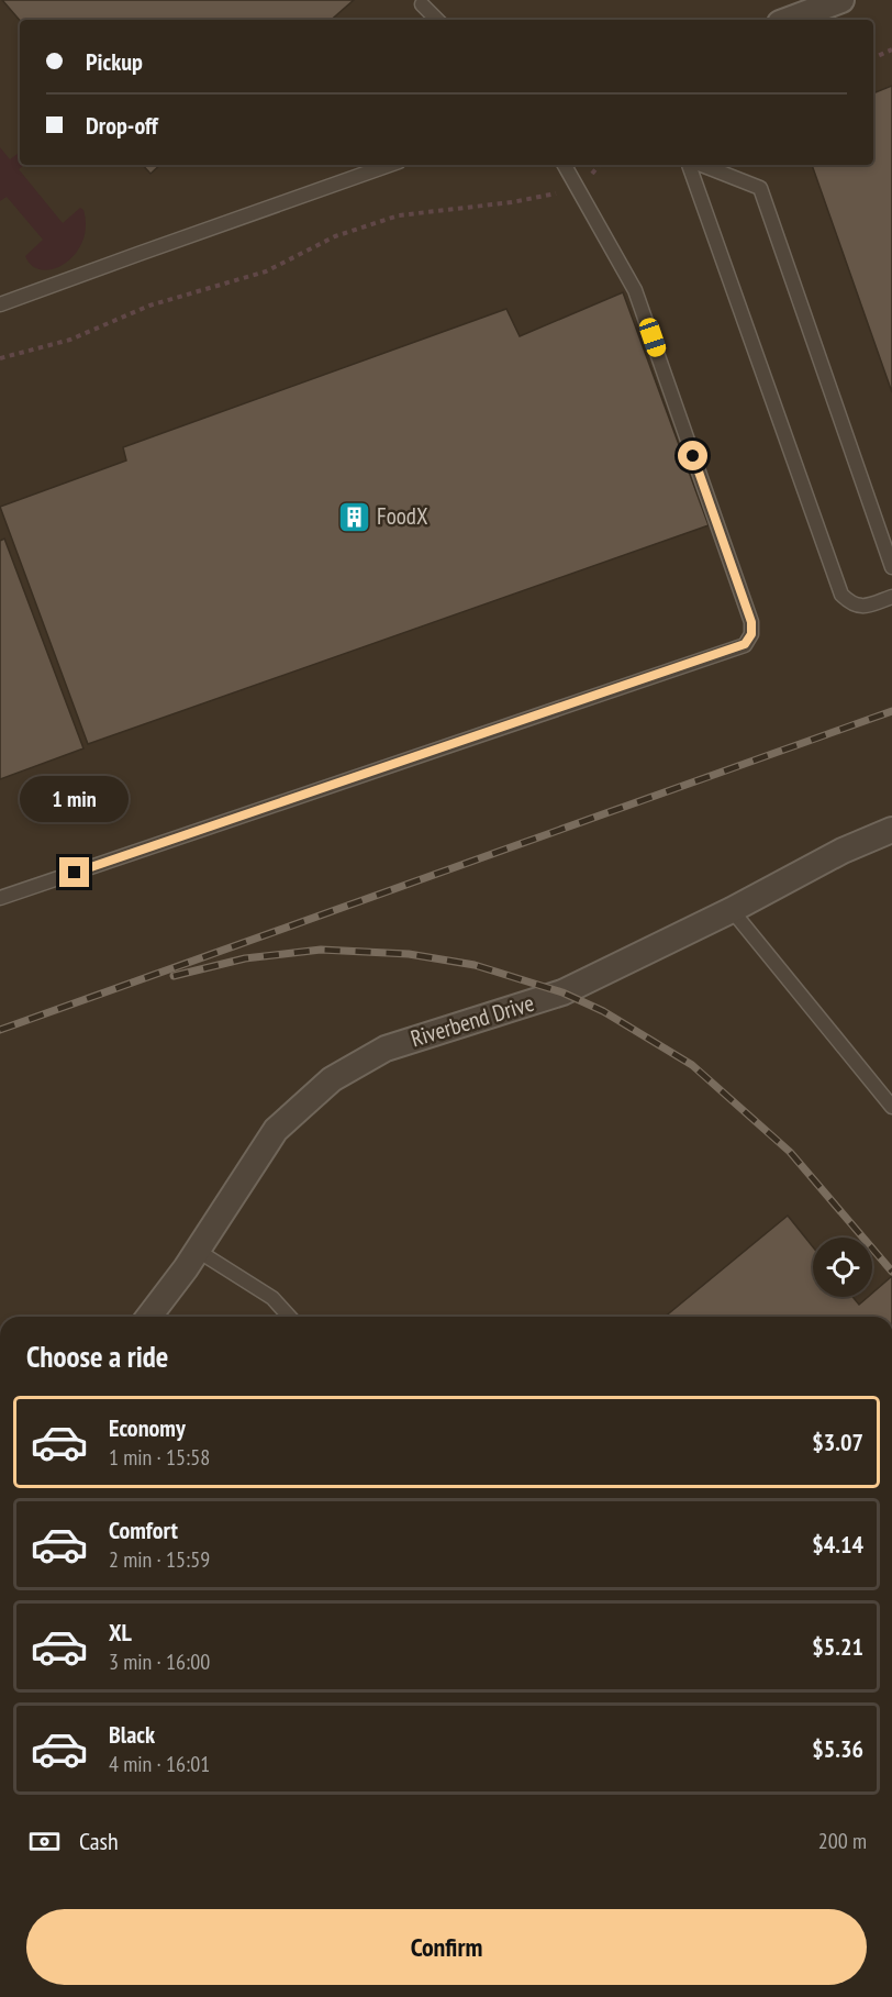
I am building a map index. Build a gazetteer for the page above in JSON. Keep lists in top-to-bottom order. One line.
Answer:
{"streets":{"street":["Riverbend Drive"]},"places":{"building":["FoodX"]},"page":{"banner":["Pickup","Drop-off"],"bubble":"1 min","heading":"Choose a ride","list":[{"name":"Economy","note":"1 min · 15:58","value":"$3.07"},{"name":"Comfort","note":"2 min · 15:59","value":"$4.14"},{"name":"XL","note":"3 min · 16:00","value":"$5.21"},{"name":"Black","note":"4 min · 16:01","value":"$5.36"}],"pay":["Cash","200 m"],"buttons":"Confirm"}}
